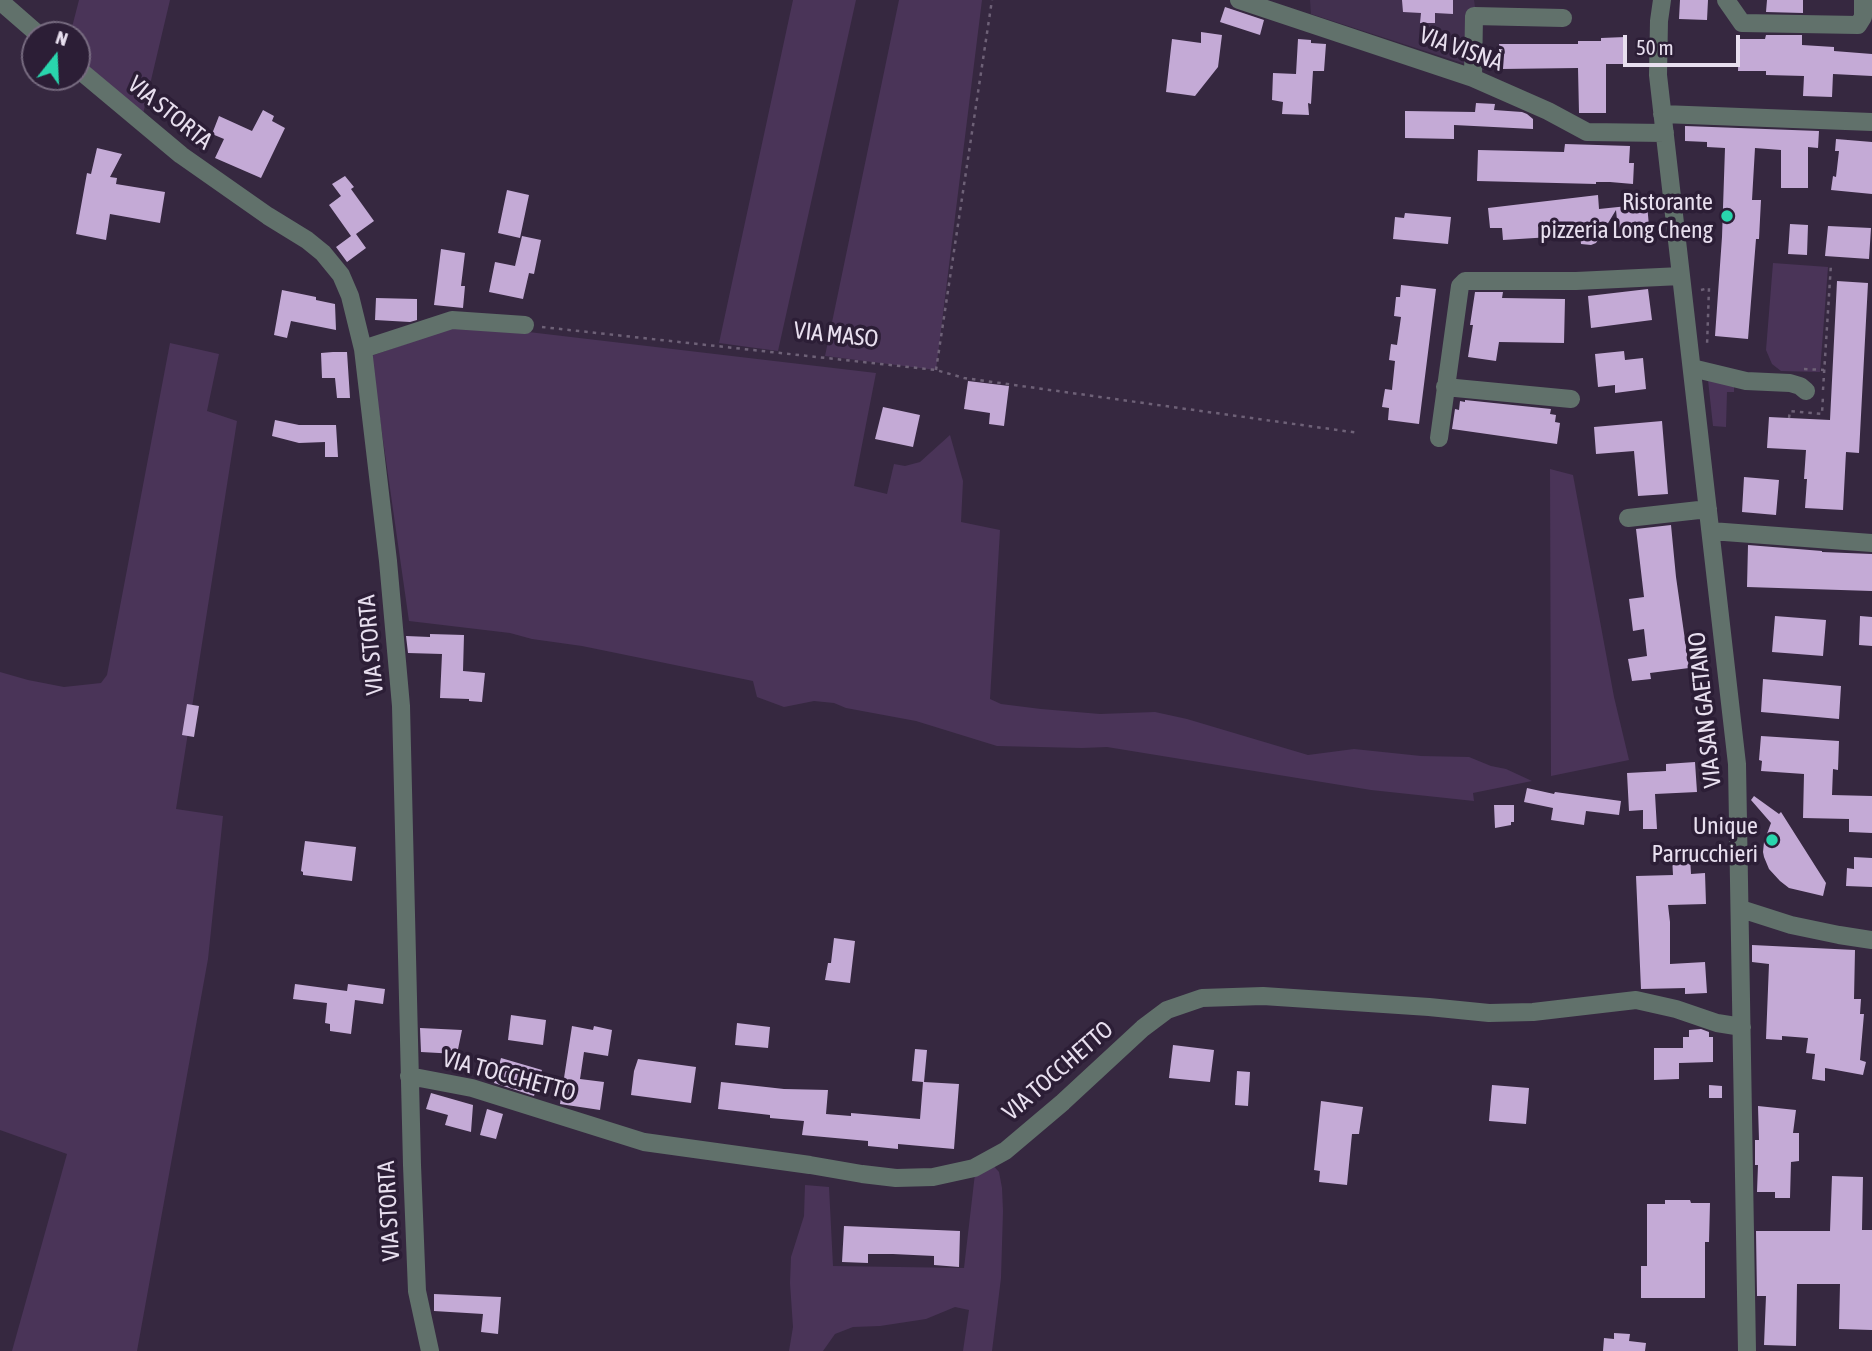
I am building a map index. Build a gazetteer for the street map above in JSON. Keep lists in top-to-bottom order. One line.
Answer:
{"streets":{"street":["VIA VISNÀ","VIA STORTA","VIA SAN GAETANO","VIA TOCCHETTO"],"path":["VIA MASO"]},"crossings":[["VIA VISNÀ","VIA SAN GAETANO"],["VIA STORTA","VIA TOCCHETTO"],["VIA SAN GAETANO","VIA TOCCHETTO"]],"places":["Ristorante pizzeria Long Cheng","Unique Parrucchieri"],"scale_bar":"50 m","north":"top"}
